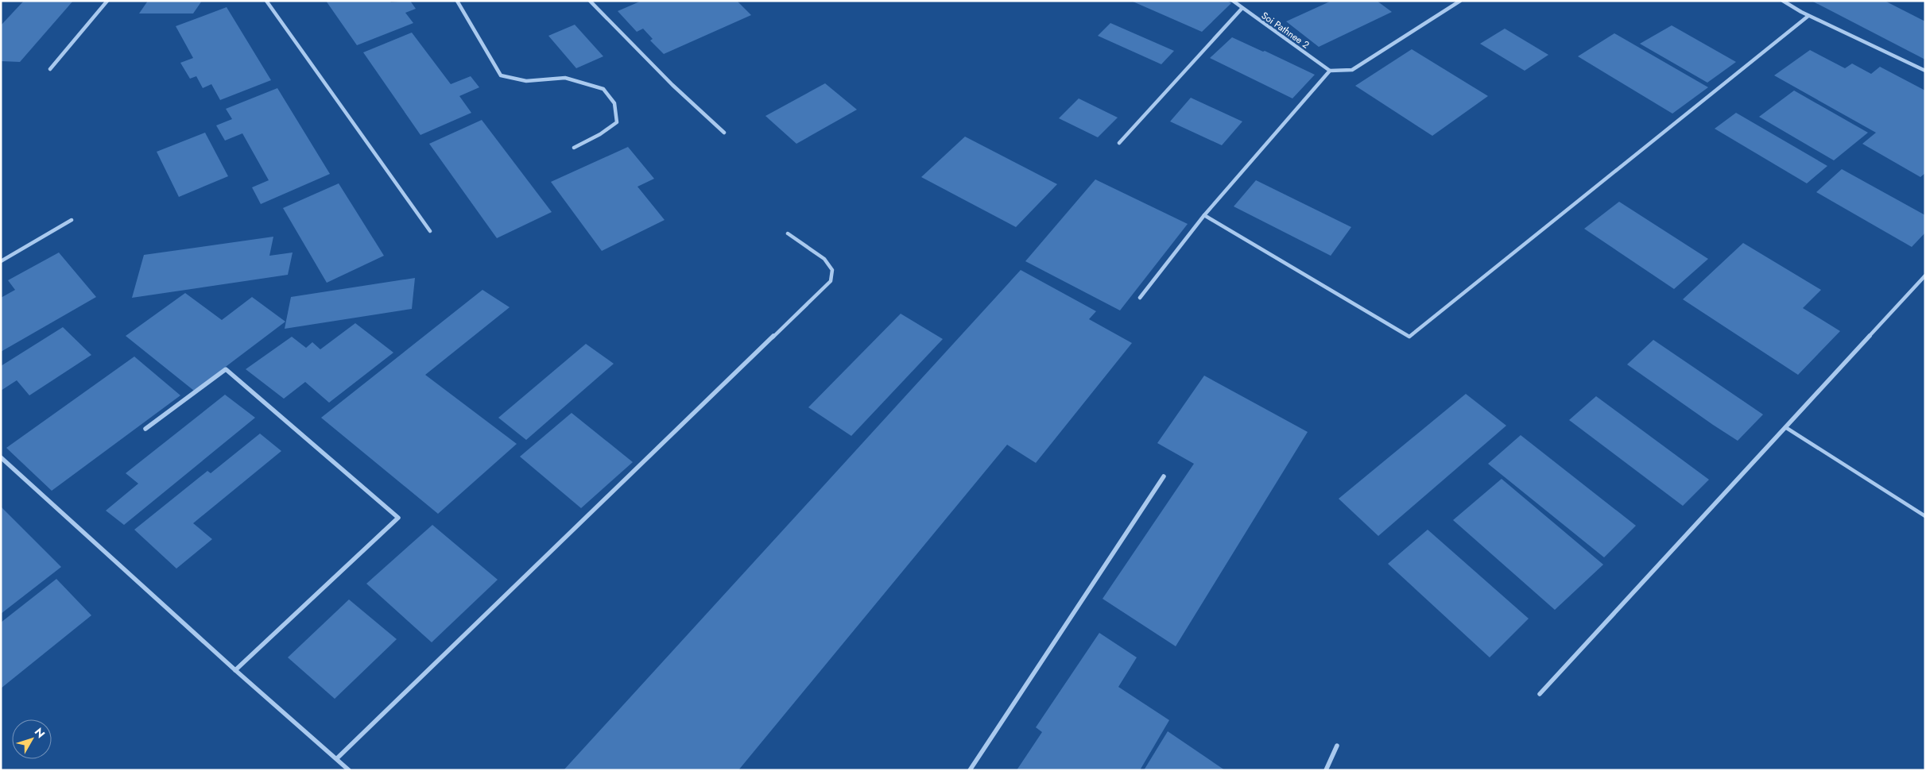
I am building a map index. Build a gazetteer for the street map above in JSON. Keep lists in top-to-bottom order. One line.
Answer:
{"streets":{"street":["Soi Pathnee 2"]},"north":"top right"}
